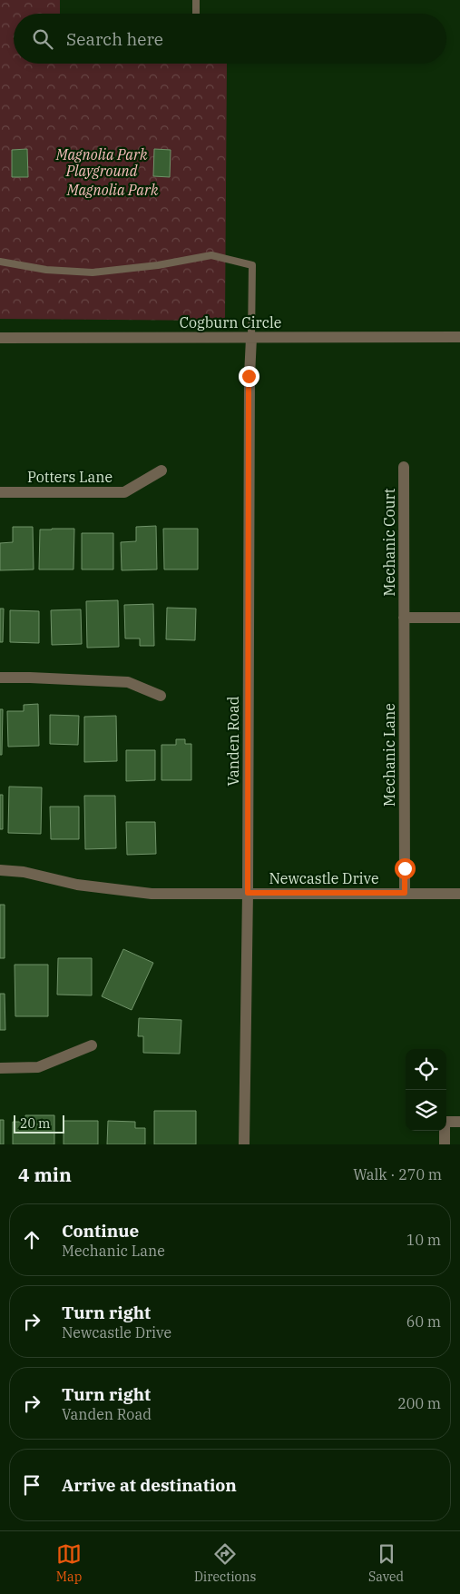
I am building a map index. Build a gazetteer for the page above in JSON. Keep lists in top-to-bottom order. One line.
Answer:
{"streets":{"street":["Cogburn Circle","Potters Lane","Mechanic Court","Vanden Road","Mechanic Lane","Newcastle Drive"]},"crossings":[["Cogburn Circle","Vanden Road"],["Mechanic Court","Mechanic Lane"],["Vanden Road","Newcastle Drive"],["Mechanic Lane","Newcastle Drive"]],"parks":["Magnolia Park Playground","Magnolia Park"],"scale_bar":"20 m","page":{"search":"Search here","scale":"20 m","heading":["4 min","Walk · 270 m"],"list":[["Continue","Mechanic Lane","10 m"],["Turn right","Newcastle Drive","60 m"],["Turn right","Vanden Road","200 m"],"Arrive at destination"],"nav":["Map","Directions","Saved"]}}
